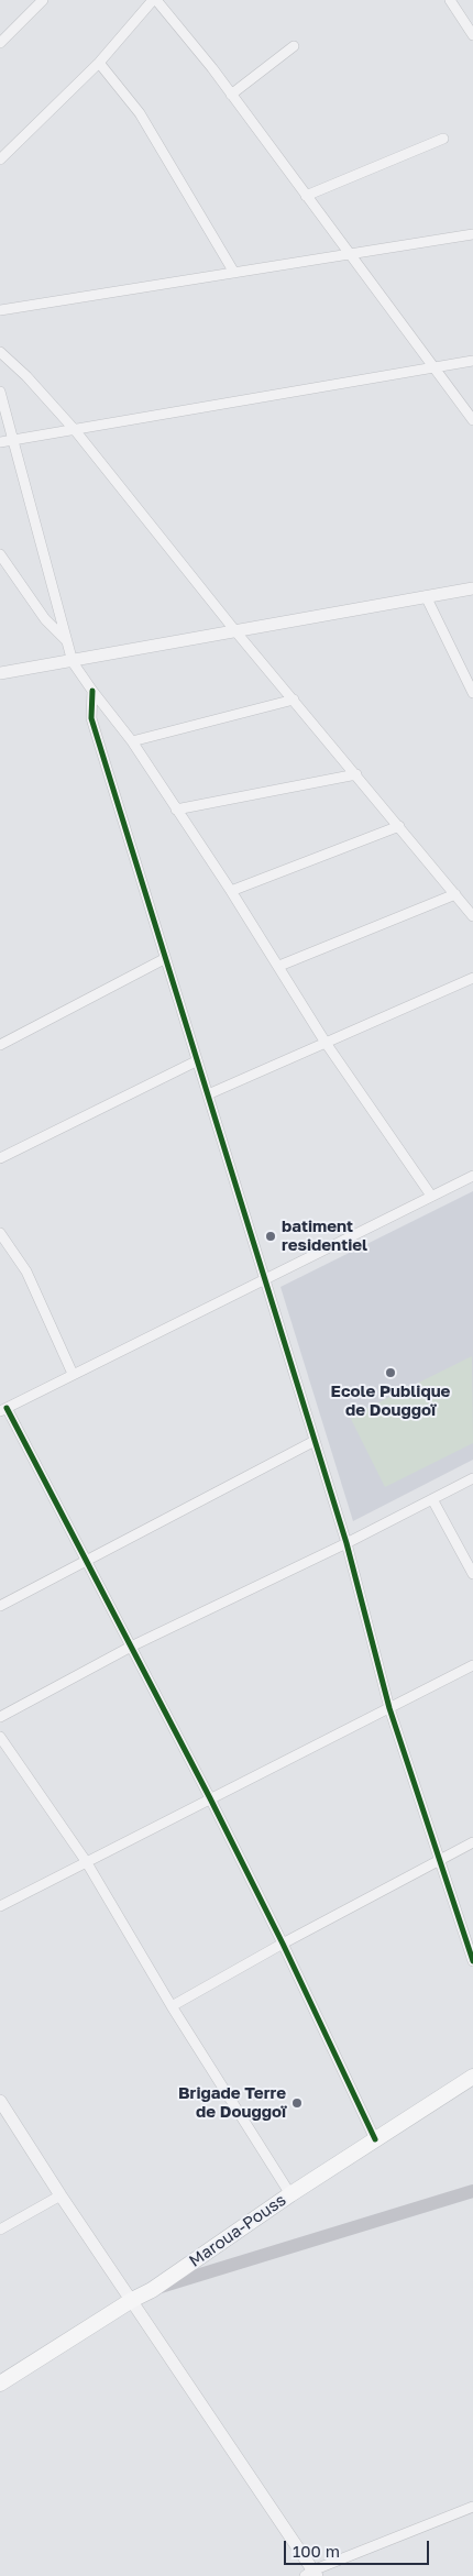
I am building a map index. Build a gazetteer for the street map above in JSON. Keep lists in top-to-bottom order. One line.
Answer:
{"streets":{"main road":["Maroua-Pouss"]},"places":["batiment residentiel","Ecole Publique de Douggoï","Brigade Terre de Douggoï"],"scale_bar":"100 m"}
